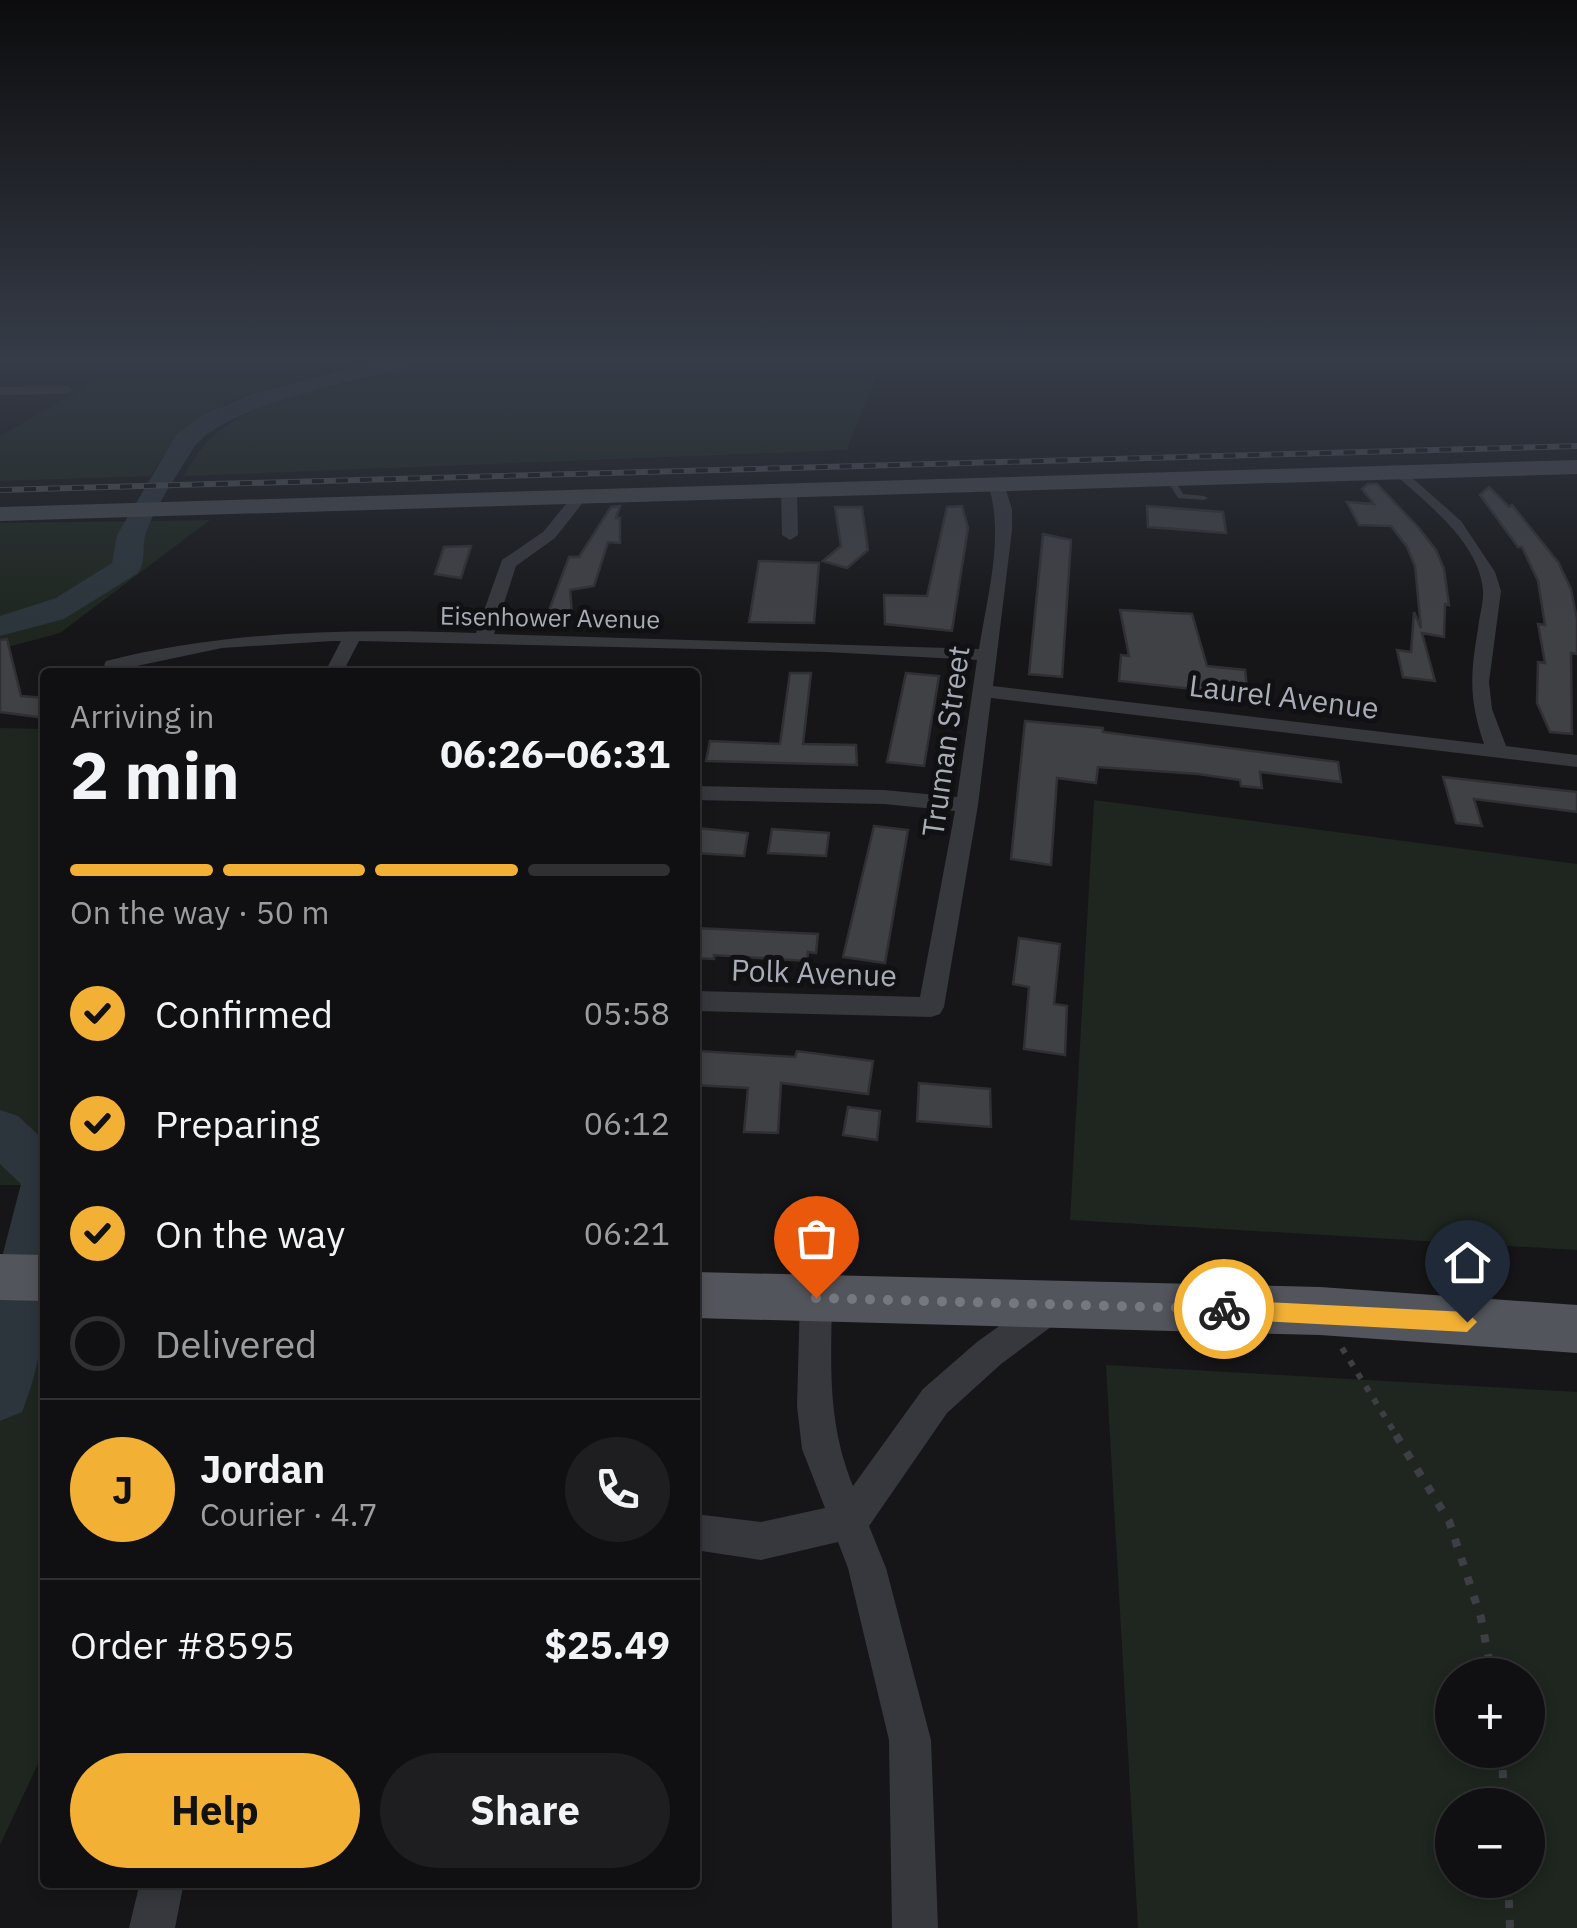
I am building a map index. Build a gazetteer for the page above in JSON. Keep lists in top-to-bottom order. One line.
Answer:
{"streets":{"street":["Eisenhower Avenue","Laurel Avenue","Truman Street","Polk Avenue"]},"crossings":[["Eisenhower Avenue","Truman Street"],["Laurel Avenue","Truman Street"],["Truman Street","Polk Avenue"]],"page":{"heading":["2 min","Arriving in","06:26–06:31"],"panel":["Jordan","Courier · 4.7","Order #8595","$25.49"],"bar":"On the way · 50 m","list":[["Confirmed","05:58"],["Preparing","06:12"],["On the way","06:21"],"Delivered"],"round":"J","map_buttons":["+","−"],"buttons":["Help","Share"]}}
